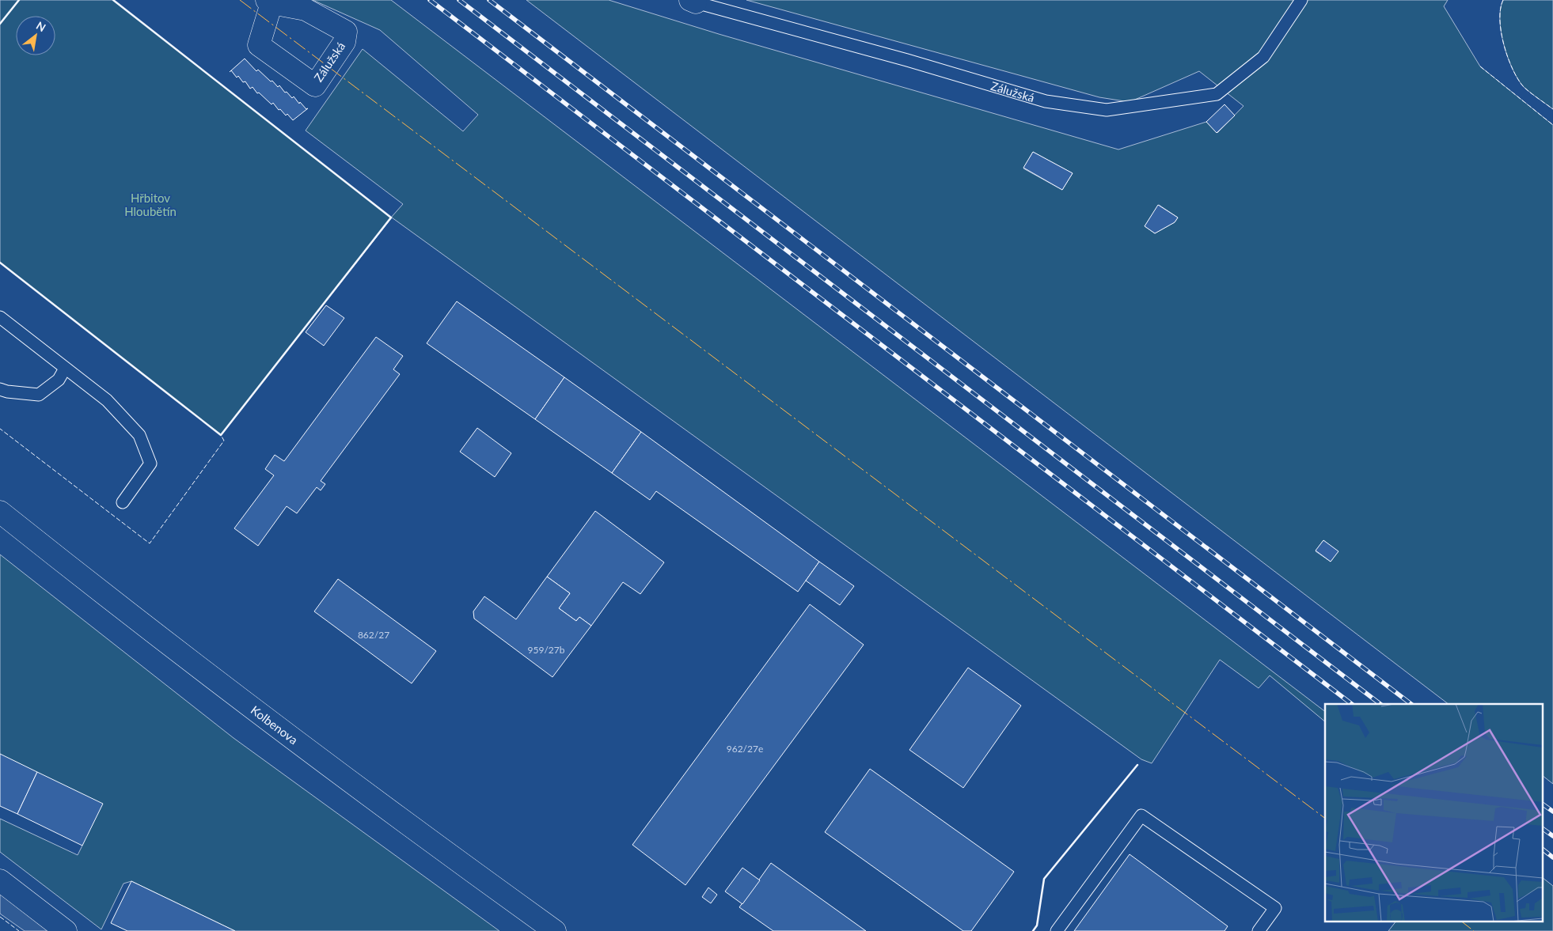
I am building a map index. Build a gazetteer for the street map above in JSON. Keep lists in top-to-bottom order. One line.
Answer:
{"streets":{"main road":["Kolbenova"],"lane":["Zálužská"]},"parks":["Hřbitov Hloubětín"],"house_numbers":["862/27","959/27b","962/27e"],"north":"top right"}
